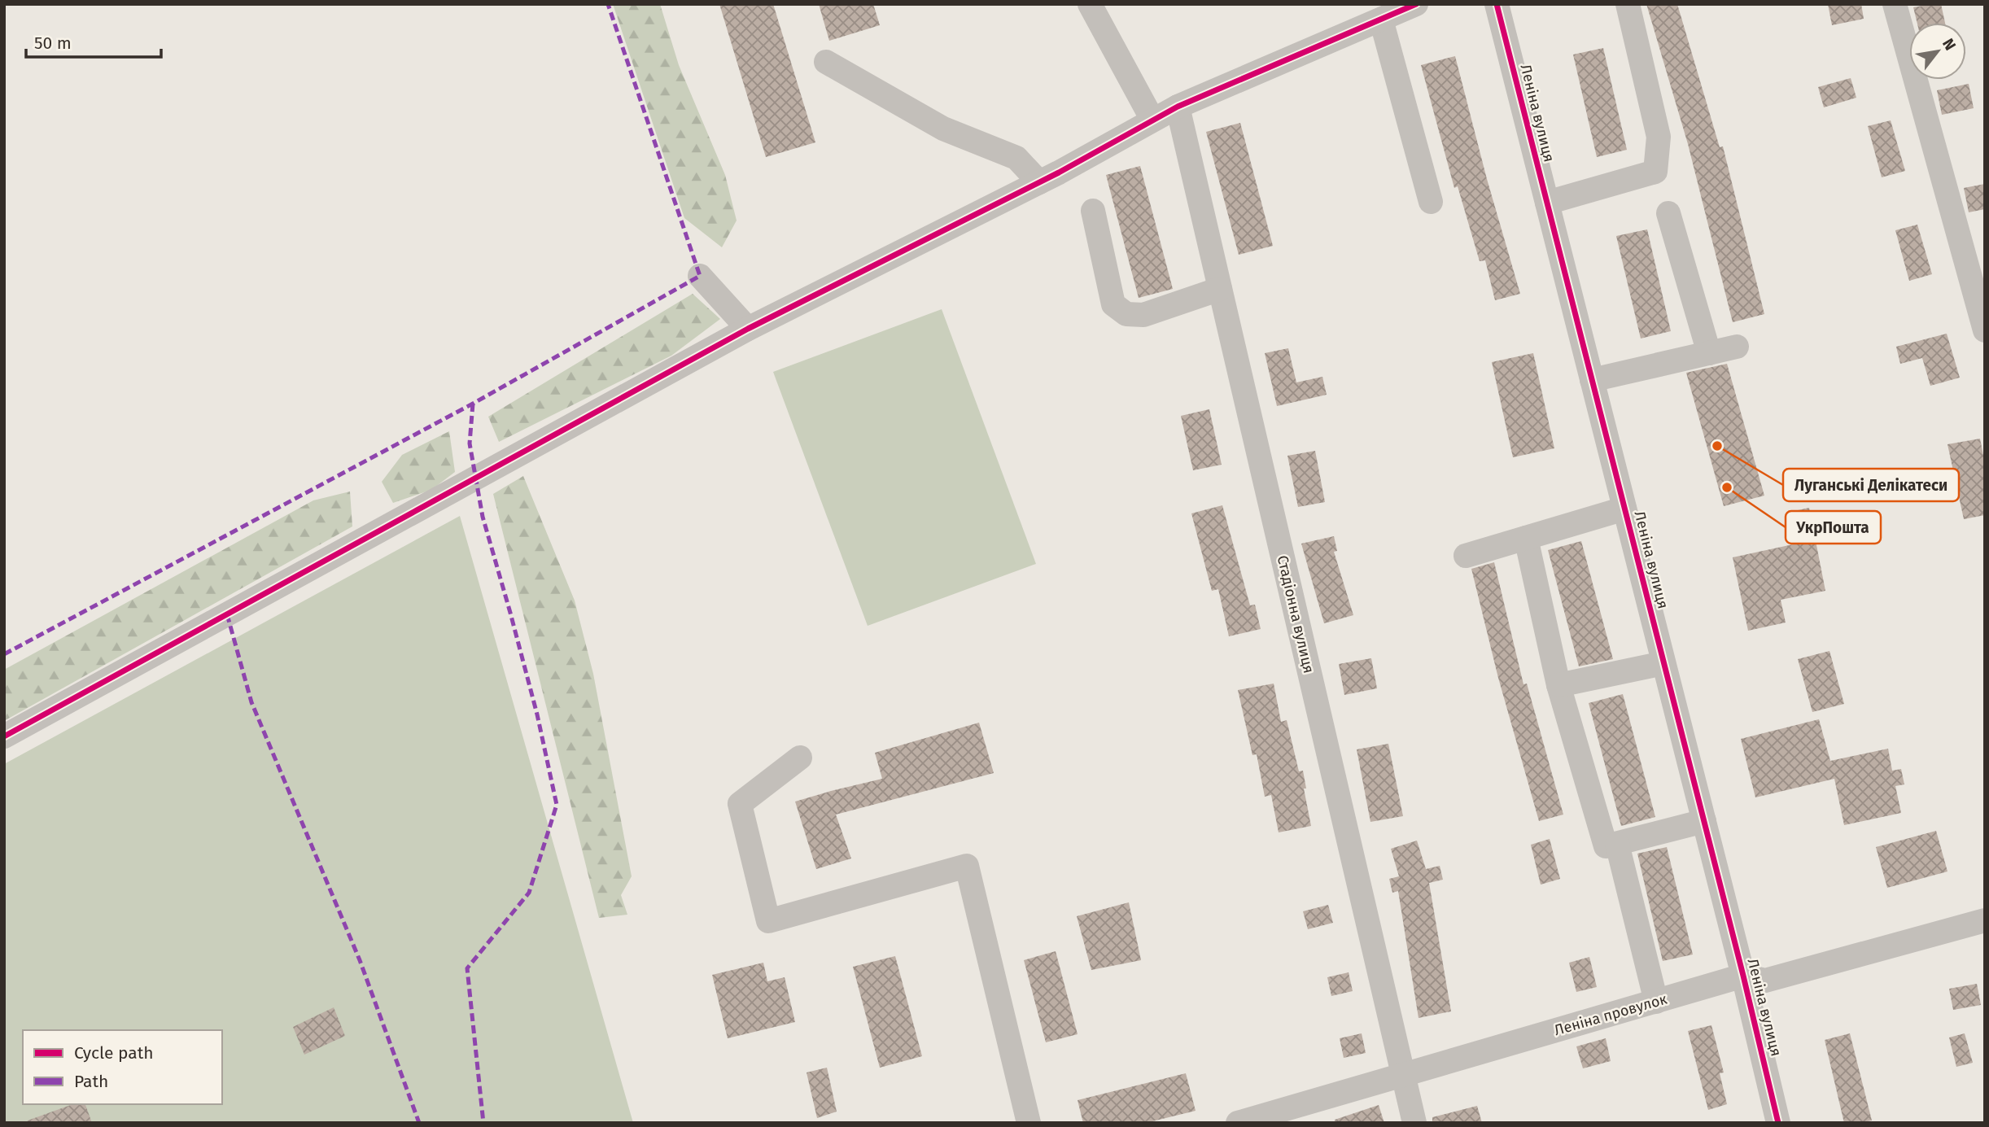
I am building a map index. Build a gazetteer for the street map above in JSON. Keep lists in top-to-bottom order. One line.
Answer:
{"streets":{"street":["Леніна вулиця","Стадіонна вулиця","Леніна провулок"]},"crossings":[["Леніна вулиця","Леніна провулок"],["Стадіонна вулиця","Леніна провулок"]],"places":["Луганські Делікатеси","УкрПошта"],"legend":["Cycle path","Path"],"scale_bar":"50 m","north":"top right"}
